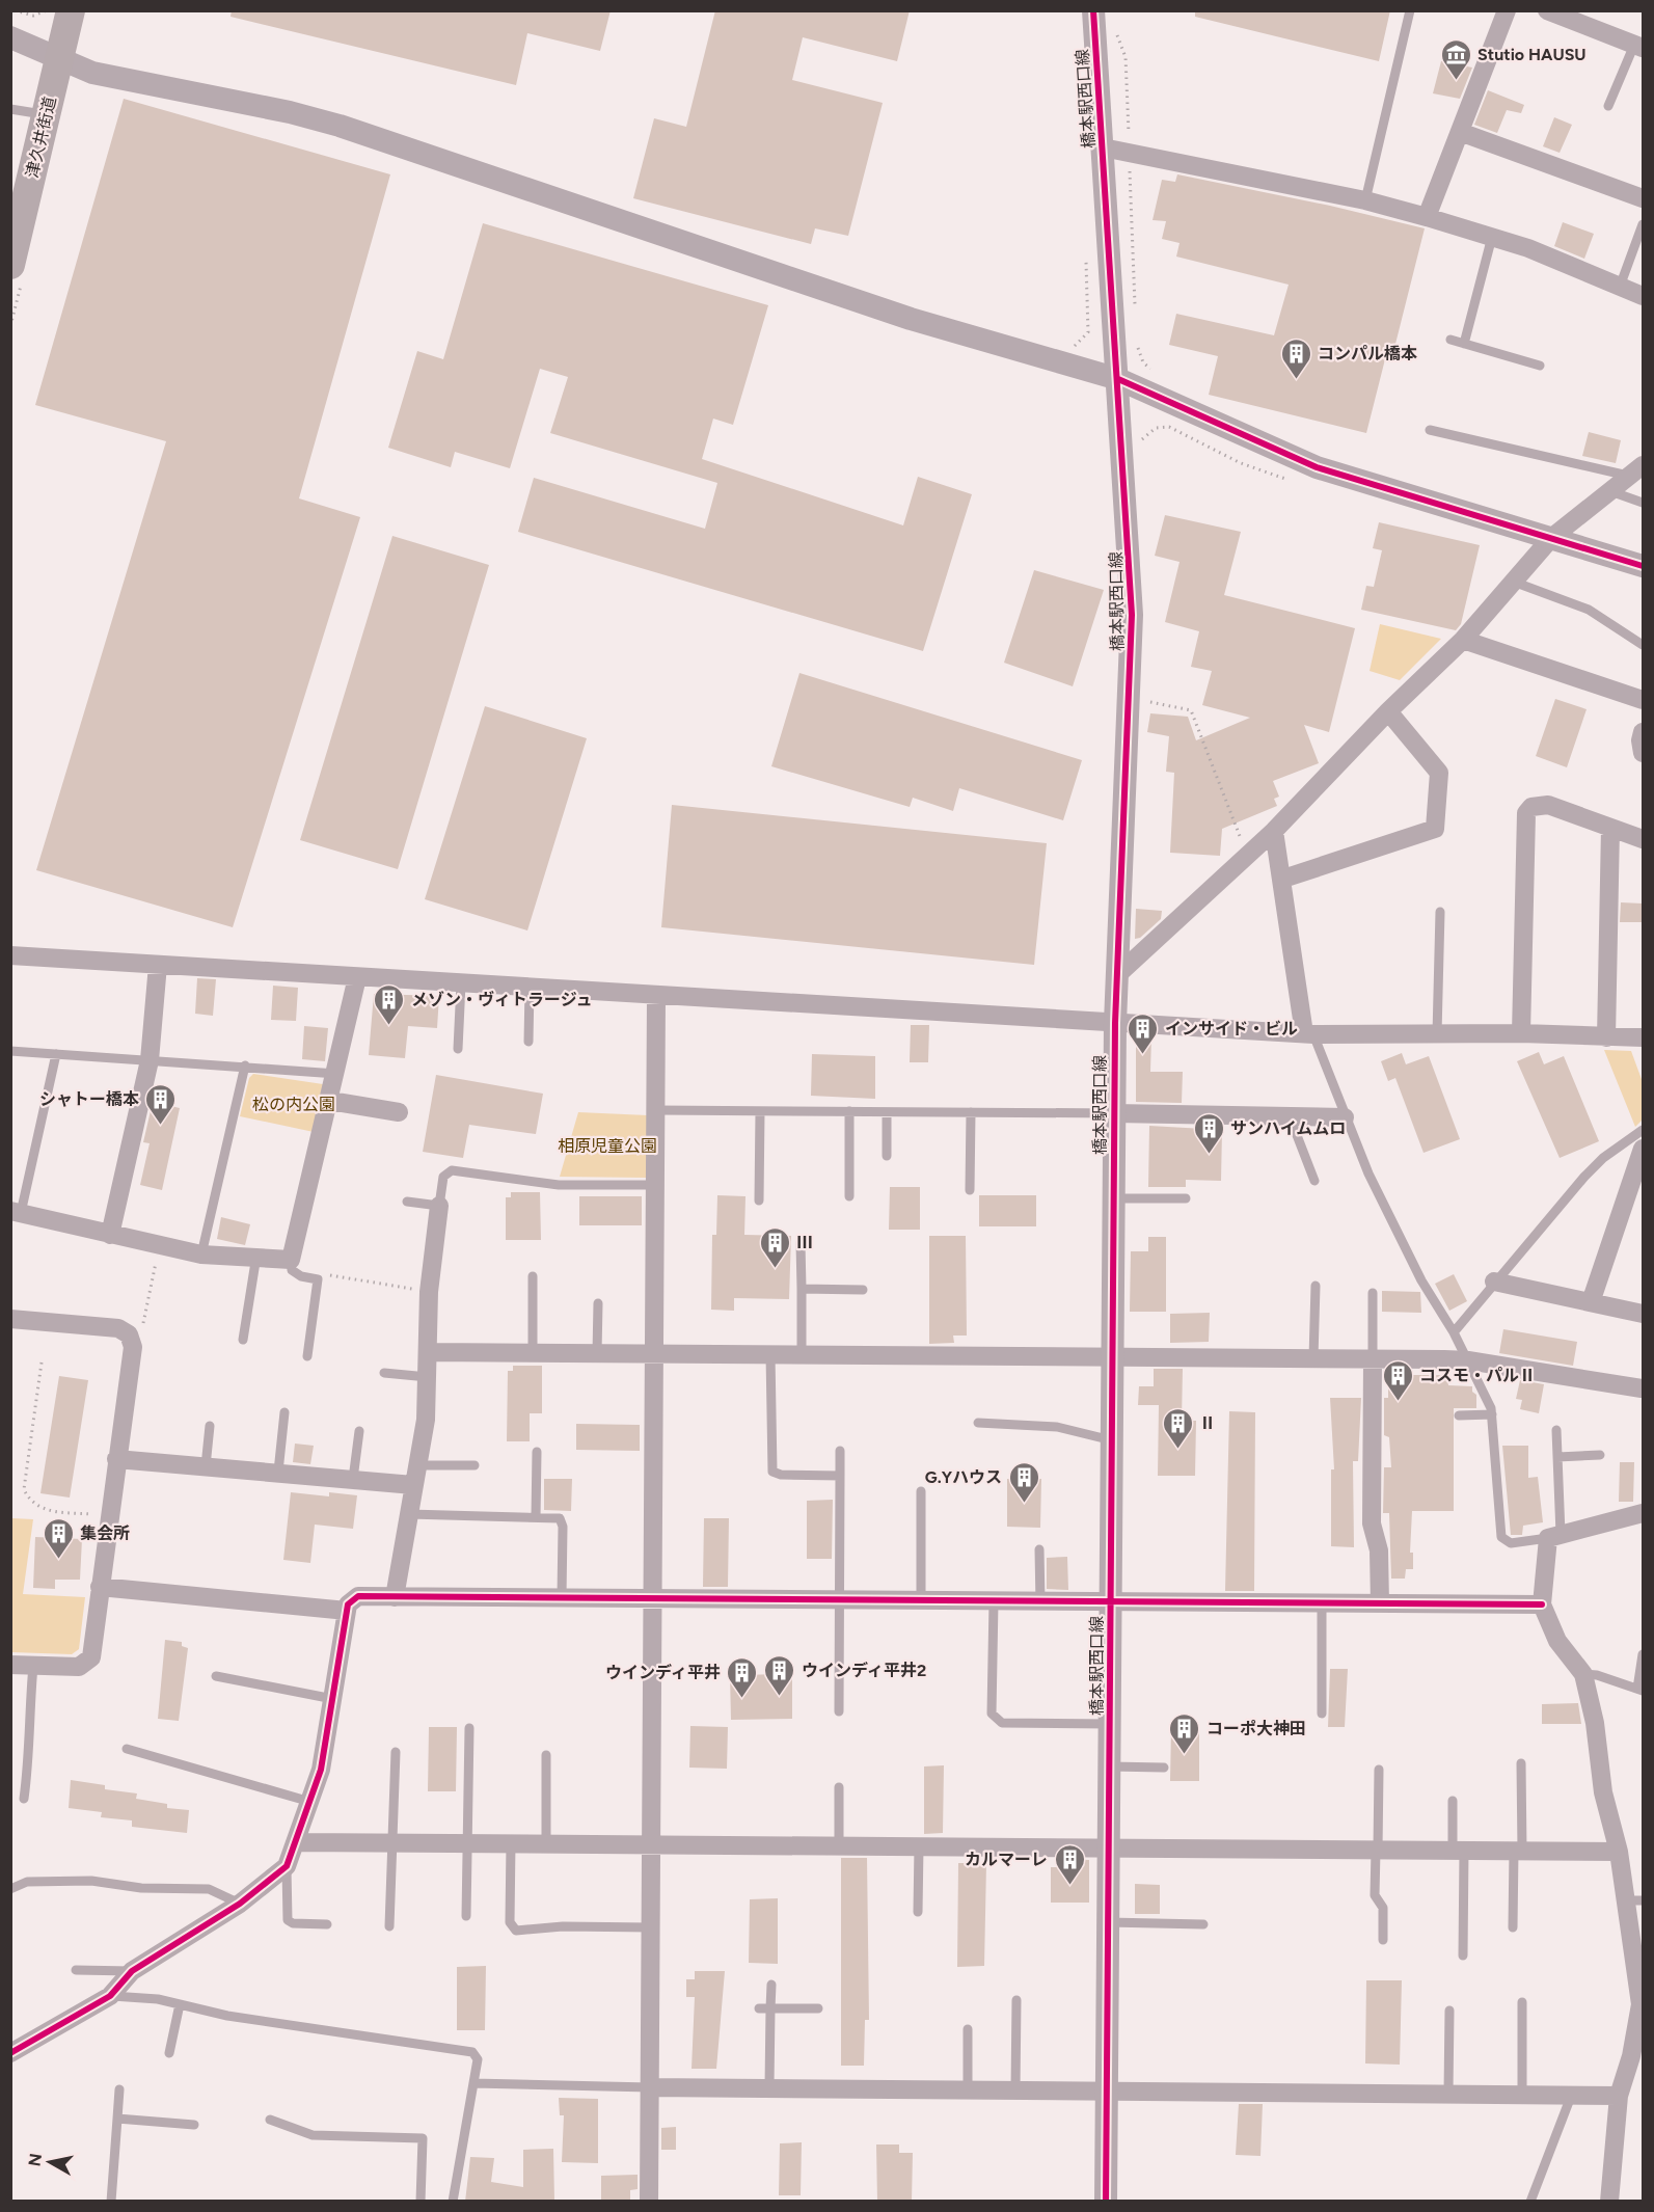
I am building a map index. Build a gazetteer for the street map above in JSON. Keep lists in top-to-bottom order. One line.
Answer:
{"streets":{"highway":["津久井街道"],"street":["橋本駅西口線"]},"parks":["松の内公園","相原児童公園"],"places":{"museum":["Stutio HAUSU"],"building":["コンパル橋本","メゾン・ヴィトラージュ","インサイド・ビル","シャトー橋本","サンハイムムロ","Ⅲ","コスモ・パルⅡ","Ⅱ","G.Yハウス","集会所","ウインディ平井2","ウインディ平井","コーポ大神田","カルマーレ"]},"north":"left"}
